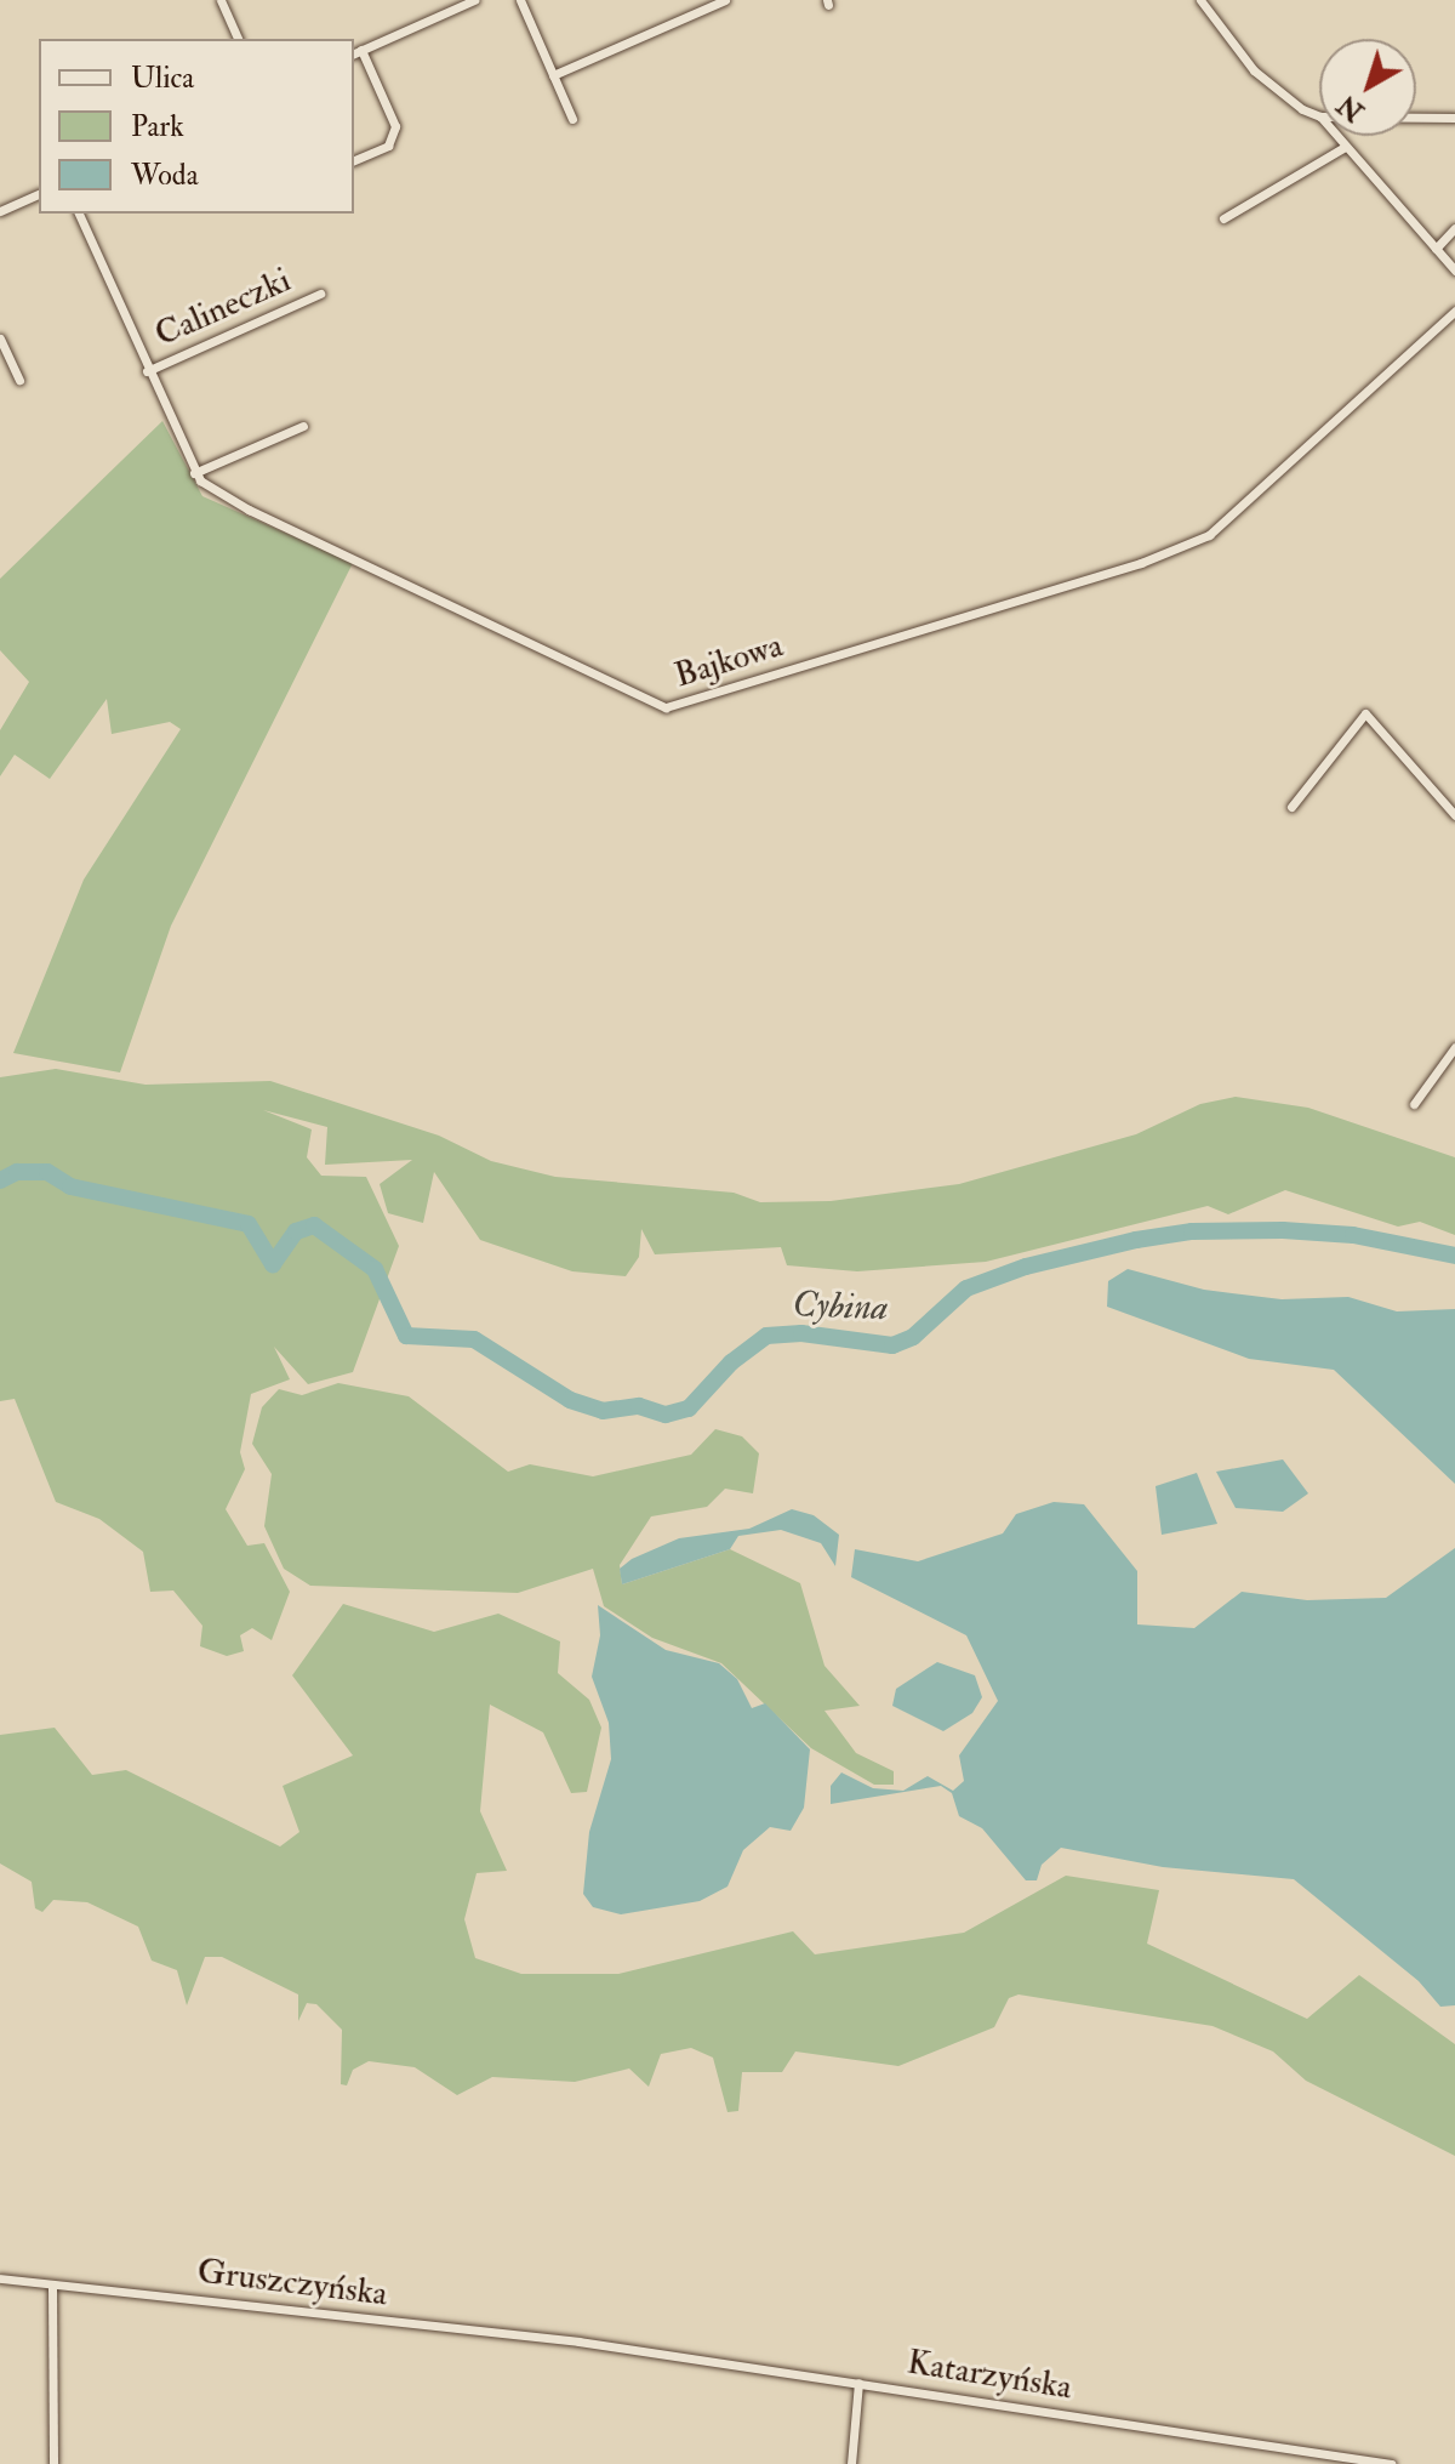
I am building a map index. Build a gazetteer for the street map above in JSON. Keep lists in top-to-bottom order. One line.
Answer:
{"streets":{"street":["Calineczki","Bajkowa","Gruszczyńska","Katarzyńska"]},"crossings":[["Calineczki","Bajkowa"],["Gruszczyńska","Katarzyńska"]],"water":["Cybina"],"legend":["Ulica","Park","Woda"],"north":"bottom left"}
